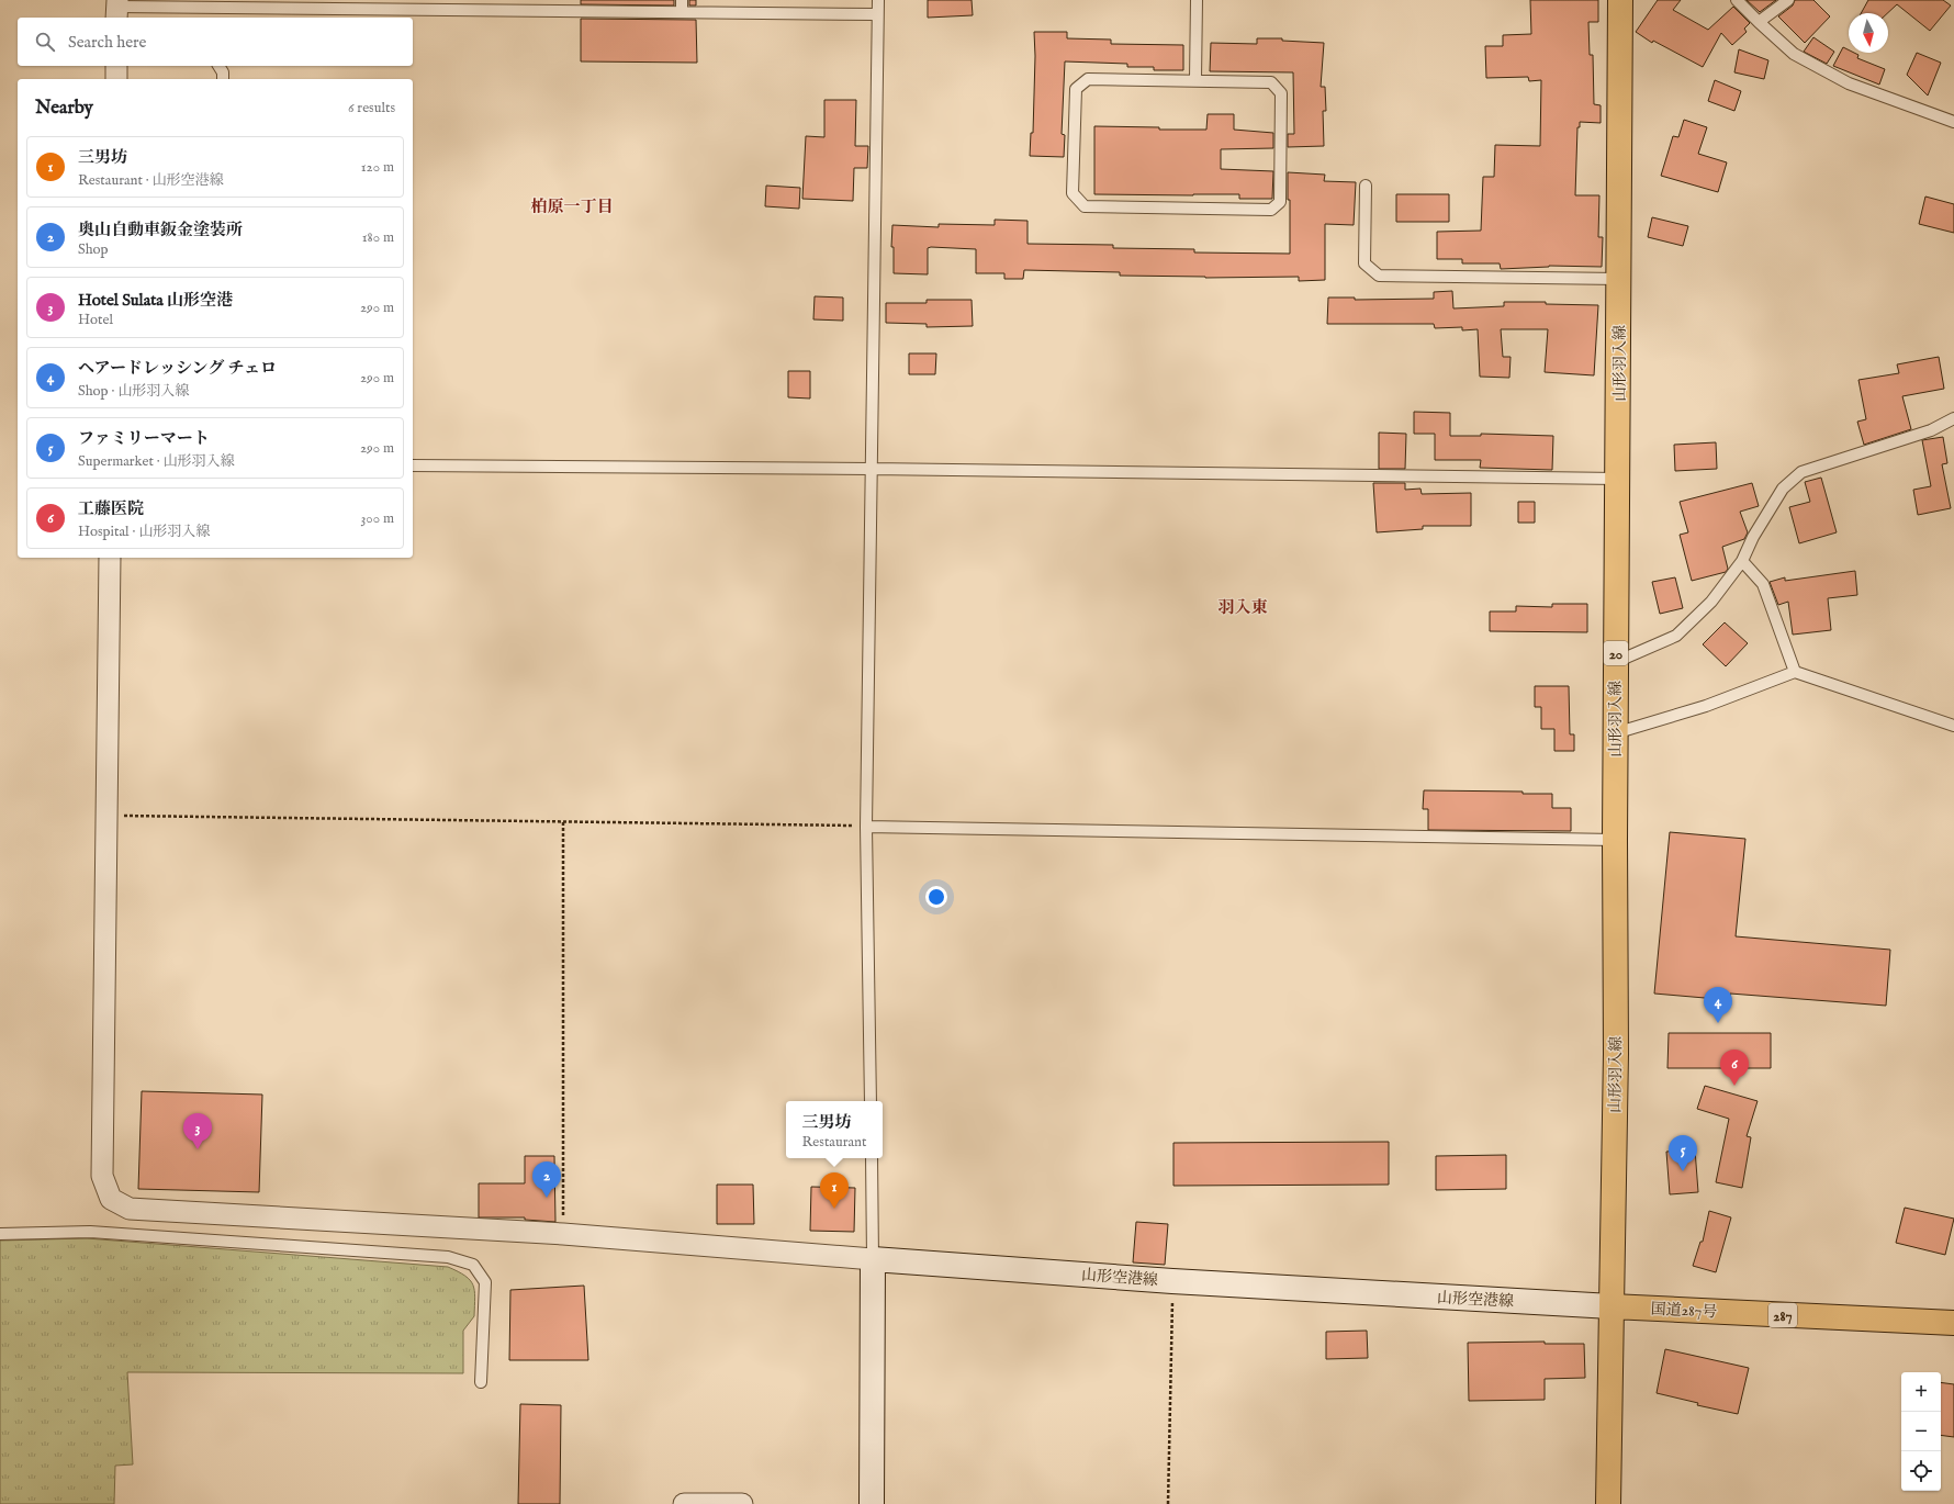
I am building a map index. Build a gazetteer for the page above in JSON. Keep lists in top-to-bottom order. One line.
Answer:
{"streets":{"main road":["山形羽入線","20","山形空港線","国道287号","287"]},"crossings":[["山形羽入線","山形空港線"],["山形羽入線","国道287号"],["山形空港線","国道287号"]],"districts":["柏原一丁目","羽入東"],"north":"bottom","page":{"search":"Search here","heading":["Nearby","6 results"],"list":[{"mark":"1","name":"三男坊","note":"Restaurant · 山形空港線","value":"120 m"},{"mark":"2","name":"奥山自動車鈑金塗装所","note":"Shop","value":"180 m"},{"mark":"3","name":"Hotel Sulata 山形空港","note":"Hotel","value":"290 m"},{"mark":"4","name":"ヘアードレッシング チェロ","note":"Shop · 山形羽入線","value":"290 m"},{"mark":"5","name":"ファミリーマート","note":"Supermarket · 山形羽入線","value":"290 m"},{"mark":"6","name":"工藤医院","note":"Hospital · 山形羽入線","value":"300 m"}],"pins":["4","6","3","5","2","1"],"popup":["三男坊","Restaurant"],"map_buttons":["+","−"]}}
